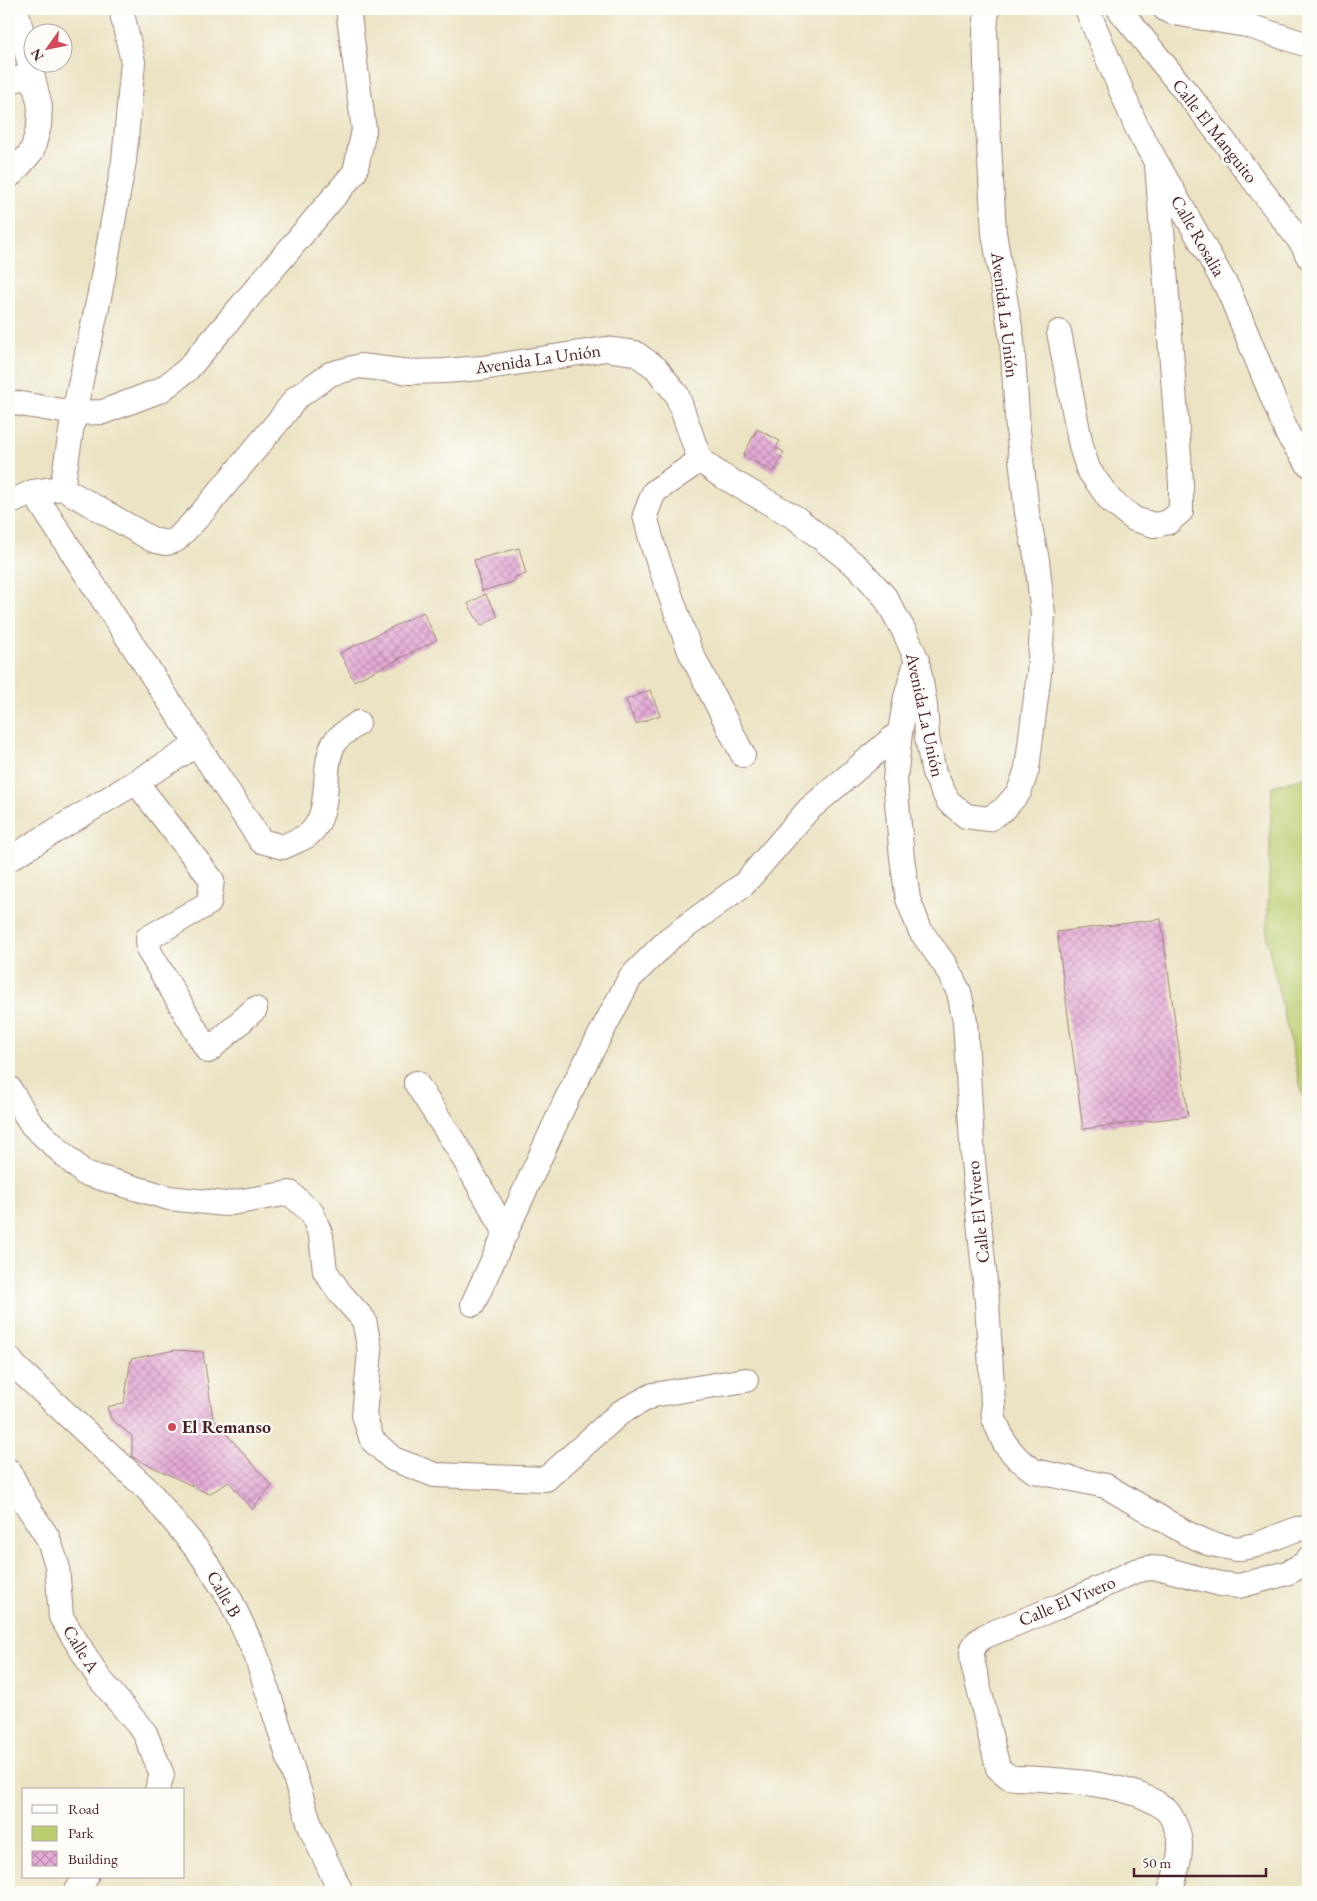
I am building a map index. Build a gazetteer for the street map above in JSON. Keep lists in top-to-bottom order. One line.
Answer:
{"streets":{"street":["Calle El Manguito","Calle Rosalia","Avenida La Unión","Calle El Vivero","Calle B","Calle A"]},"crossings":[["Avenida La Unión","Calle El Vivero"]],"places":["El Remanso"],"legend":["Road","Park","Building"],"scale_bar":"50 m","north":"bottom left"}
